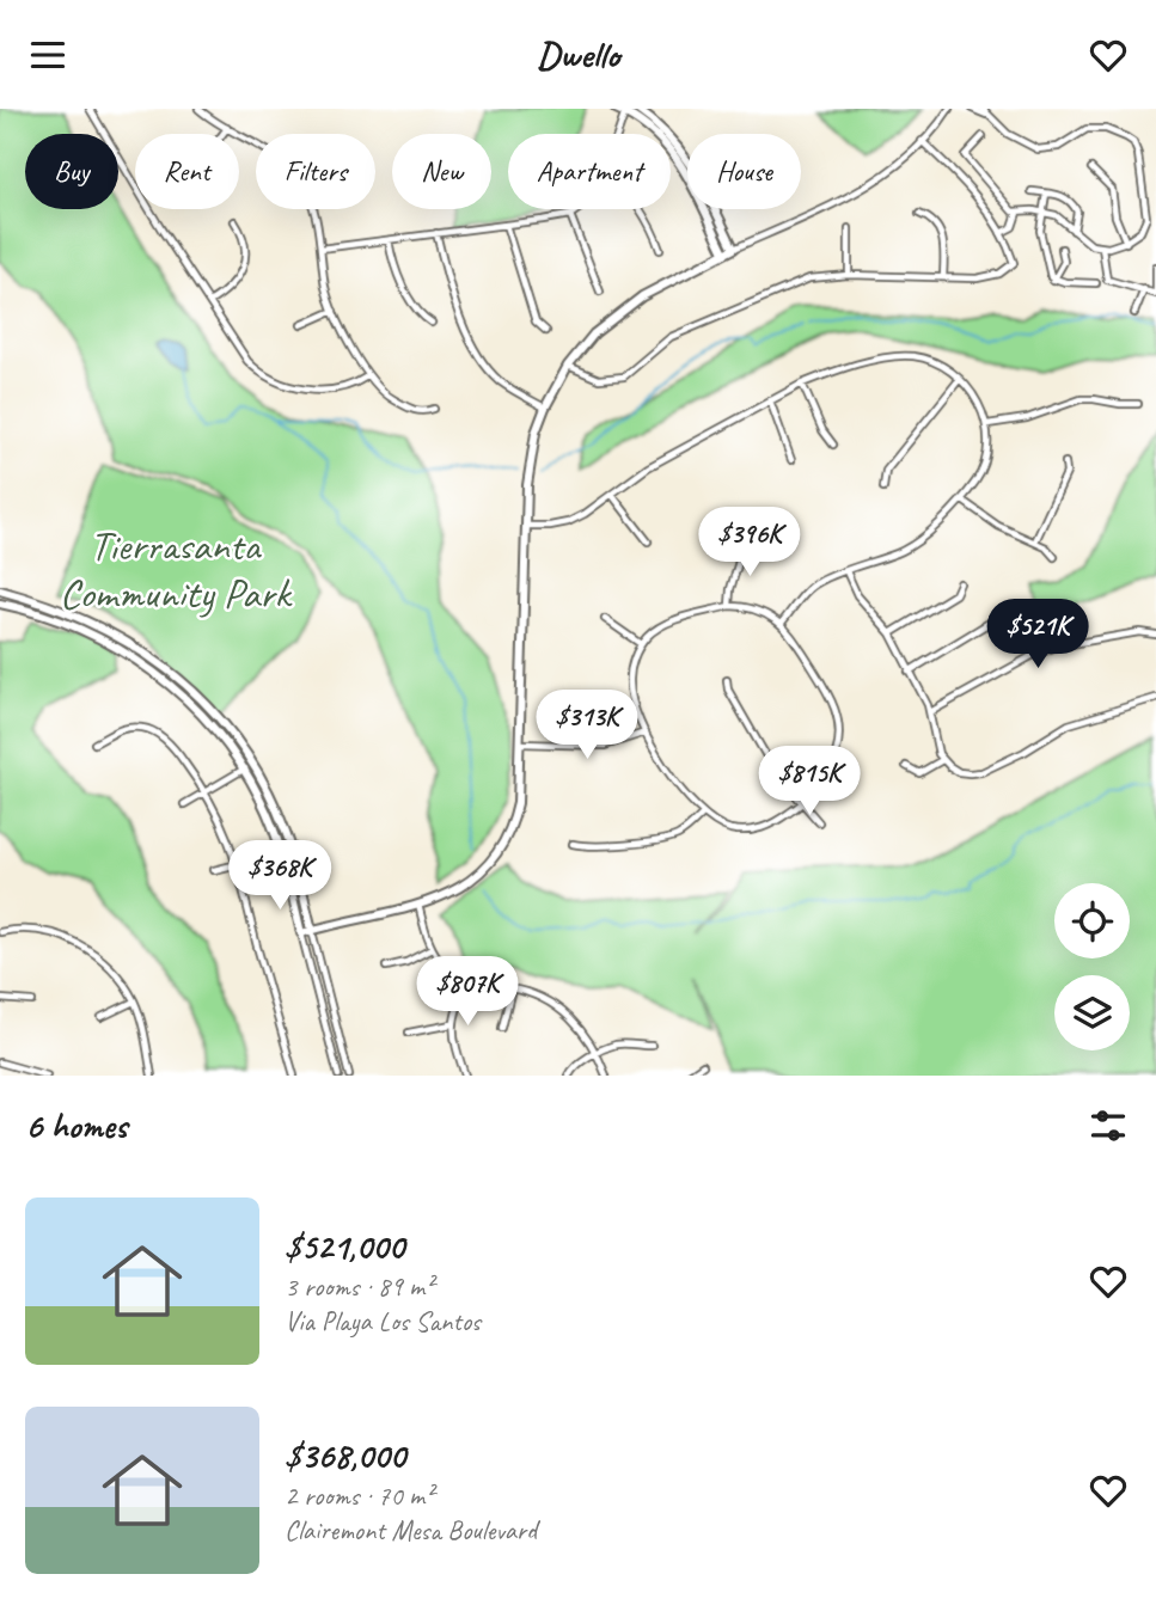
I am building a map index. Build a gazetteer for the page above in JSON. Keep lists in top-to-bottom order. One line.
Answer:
{"parks":["Tierrasanta Community Park"],"page":{"header":"Dwello","chip":["Buy","Rent","Filters","New","Apartment","House"],"price":["$396K","$521K","$313K","$815K","$368K","$807K"],"heading":"6 homes","list":[{"name":"$521,000","note":"3 rooms · 89 m² · Via Playa Los Santos"},{"name":"$368,000","note":"2 rooms · 70 m² · Clairemont Mesa Boulevard"}]}}
